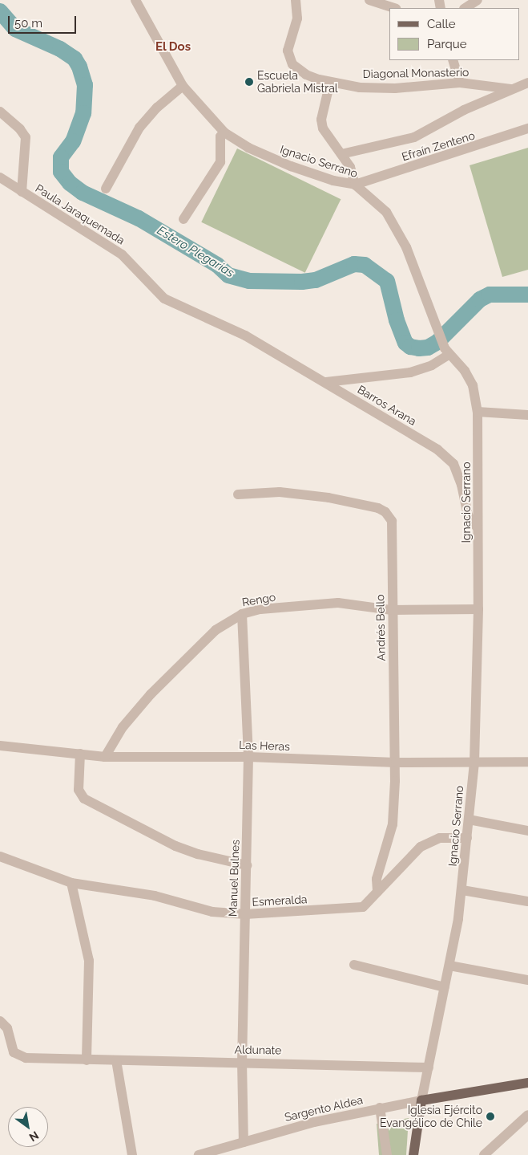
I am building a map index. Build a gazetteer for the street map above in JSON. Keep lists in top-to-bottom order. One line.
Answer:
{"streets":{"main road":["Ignacio Serrano","Sargento Aldea"],"street":["Diagonal Monasterio","Efraín Zenteno","Paula Jaraquemada","Barros Arana","Rengo","Andrés Bello","Las Heras","Manuel Bulnes","Esmeralda","Aldunate"]},"crossings":[["Efraín Zenteno","Ignacio Serrano"],["Ignacio Serrano","Barros Arana"],["Ignacio Serrano","Rengo"],["Ignacio Serrano","Las Heras"],["Ignacio Serrano","Esmeralda"],["Ignacio Serrano","Aldunate"],["Ignacio Serrano","Sargento Aldea"],["Paula Jaraquemada","Barros Arana"],["Rengo","Andrés Bello"],["Rengo","Las Heras"],["Rengo","Manuel Bulnes"],["Andrés Bello","Las Heras"],["Andrés Bello","Esmeralda"],["Las Heras","Manuel Bulnes"],["Manuel Bulnes","Esmeralda"],["Manuel Bulnes","Aldunate"],["Manuel Bulnes","Sargento Aldea"]],"districts":["El Dos"],"water":["Estero Plegarias"],"places":["Escuela Gabriela Mistral","Iglesia Ejército Evangélico de Chile"],"legend":["Calle","Parque"],"scale_bar":"50 m","north":"bottom right"}
